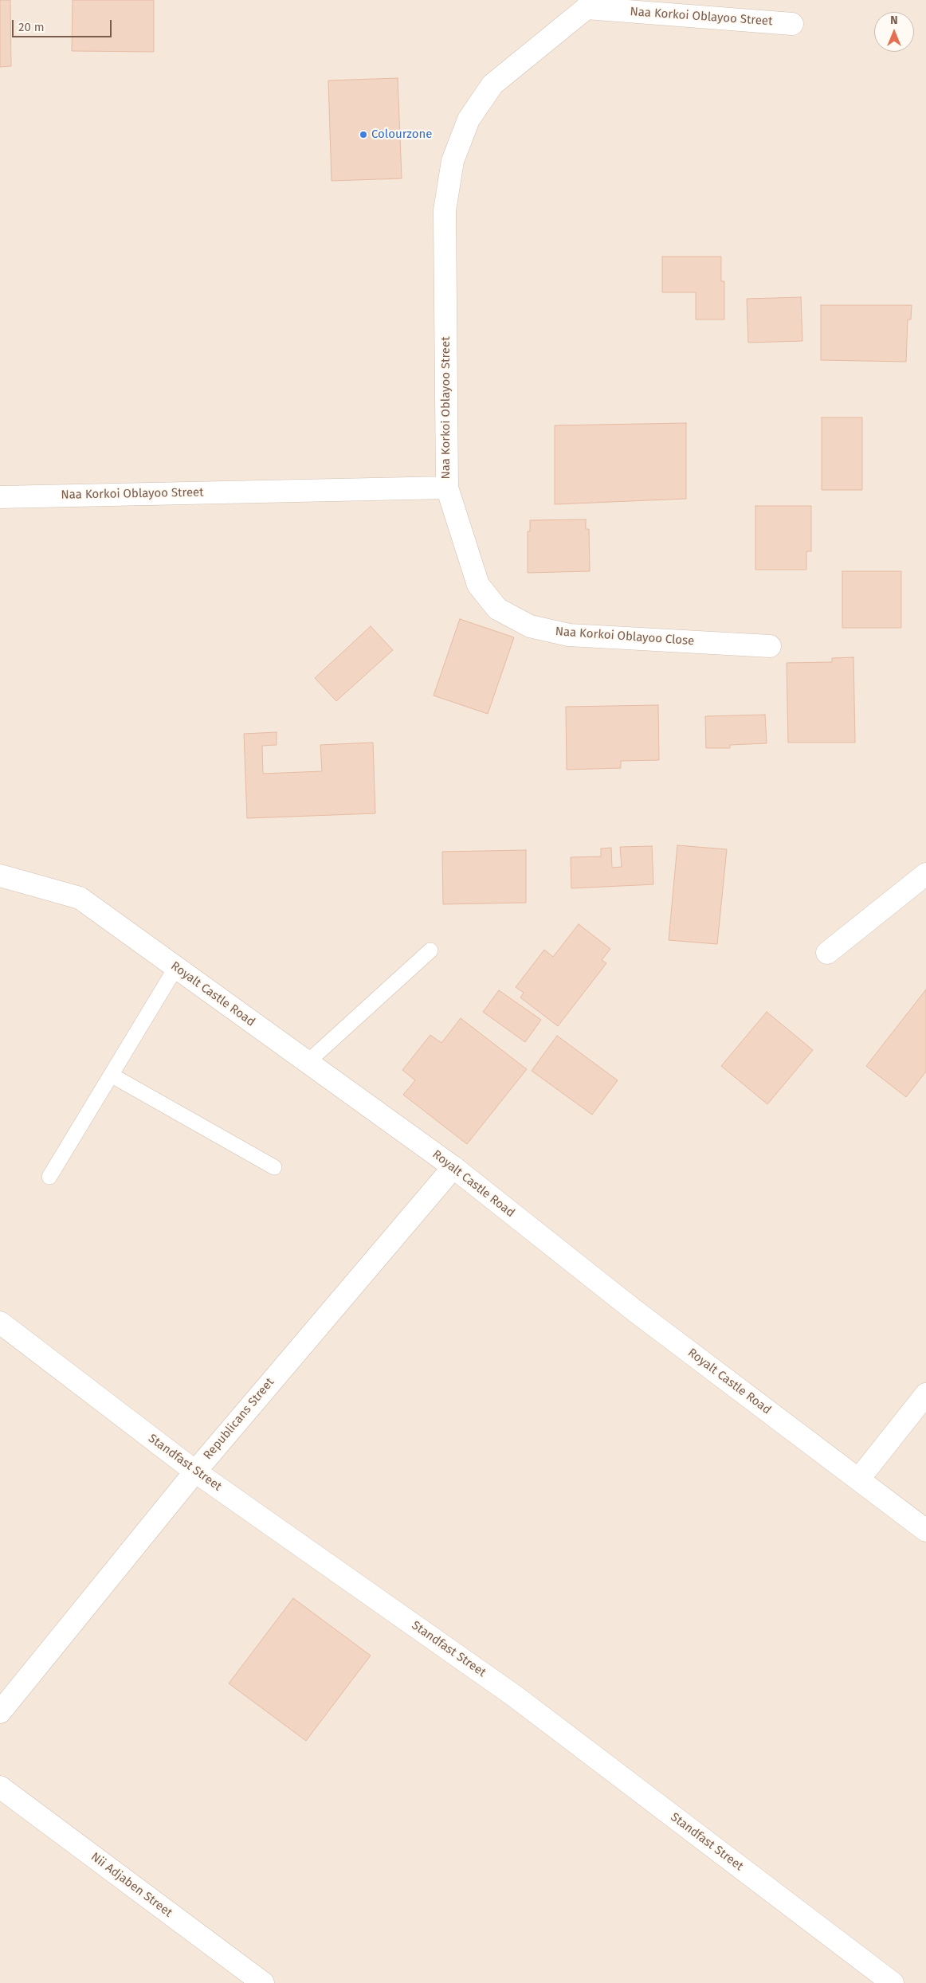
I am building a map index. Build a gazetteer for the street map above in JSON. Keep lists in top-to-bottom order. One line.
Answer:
{"streets":{"street":["Naa Korkoi Oblayoo Street","Naa Korkoi Oblayoo Close","Royalt Castle Road","Republicans Street","Standfast Street","Nii Adjaben Street"]},"crossings":[["Naa Korkoi Oblayoo Street","Naa Korkoi Oblayoo Close"],["Royalt Castle Road","Republicans Street"],["Republicans Street","Standfast Street"]],"places":["Colourzone"],"scale_bar":"20 m","north":"top"}
